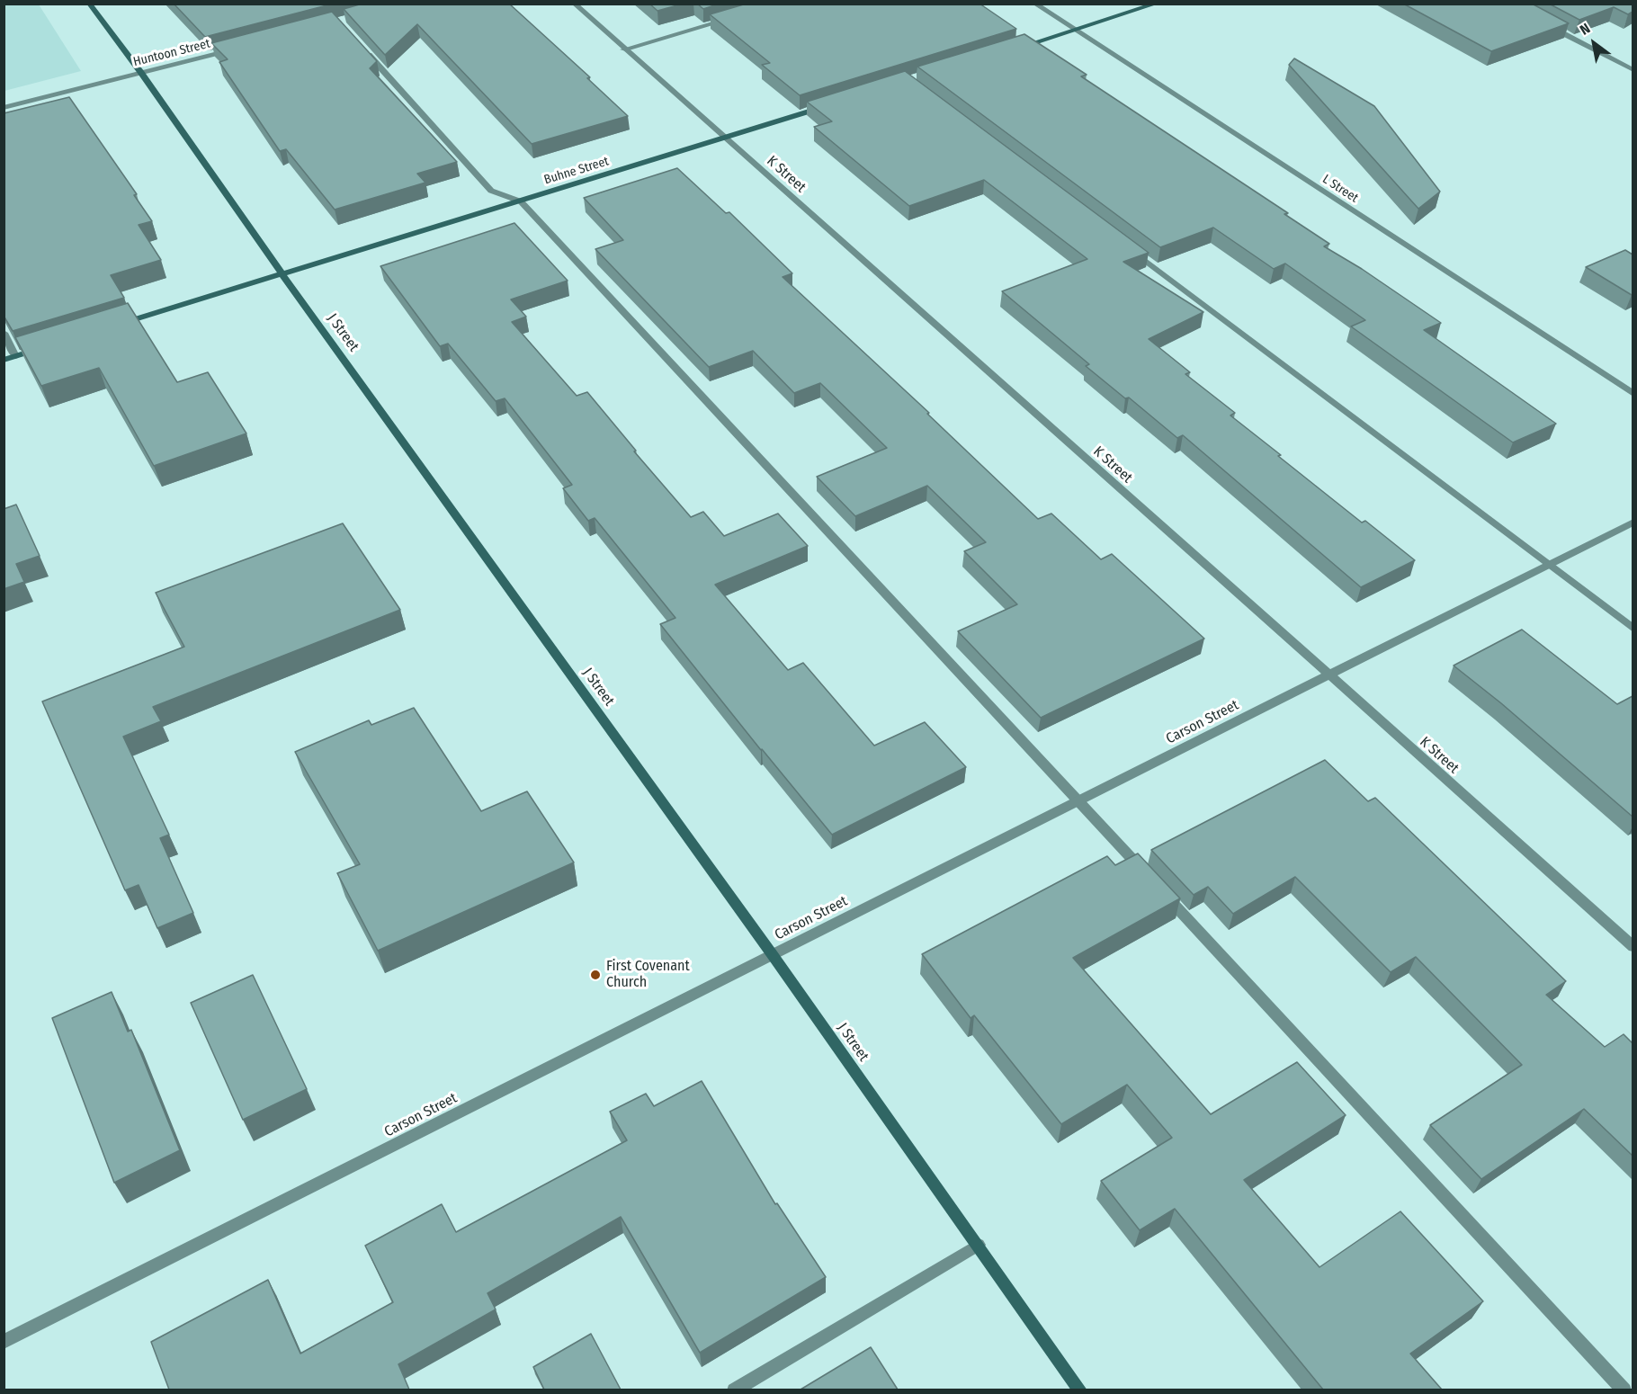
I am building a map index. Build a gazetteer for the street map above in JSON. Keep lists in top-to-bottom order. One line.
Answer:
{"streets":{"street":["Huntoon Street","Buhne Street","K Street","L Street","J Street","Carson Street"]},"crossings":[["Huntoon Street","J Street"],["Buhne Street","K Street"],["Buhne Street","J Street"],["K Street","Carson Street"],["J Street","Carson Street"]],"places":["First Covenant Church"],"north":"top left"}
